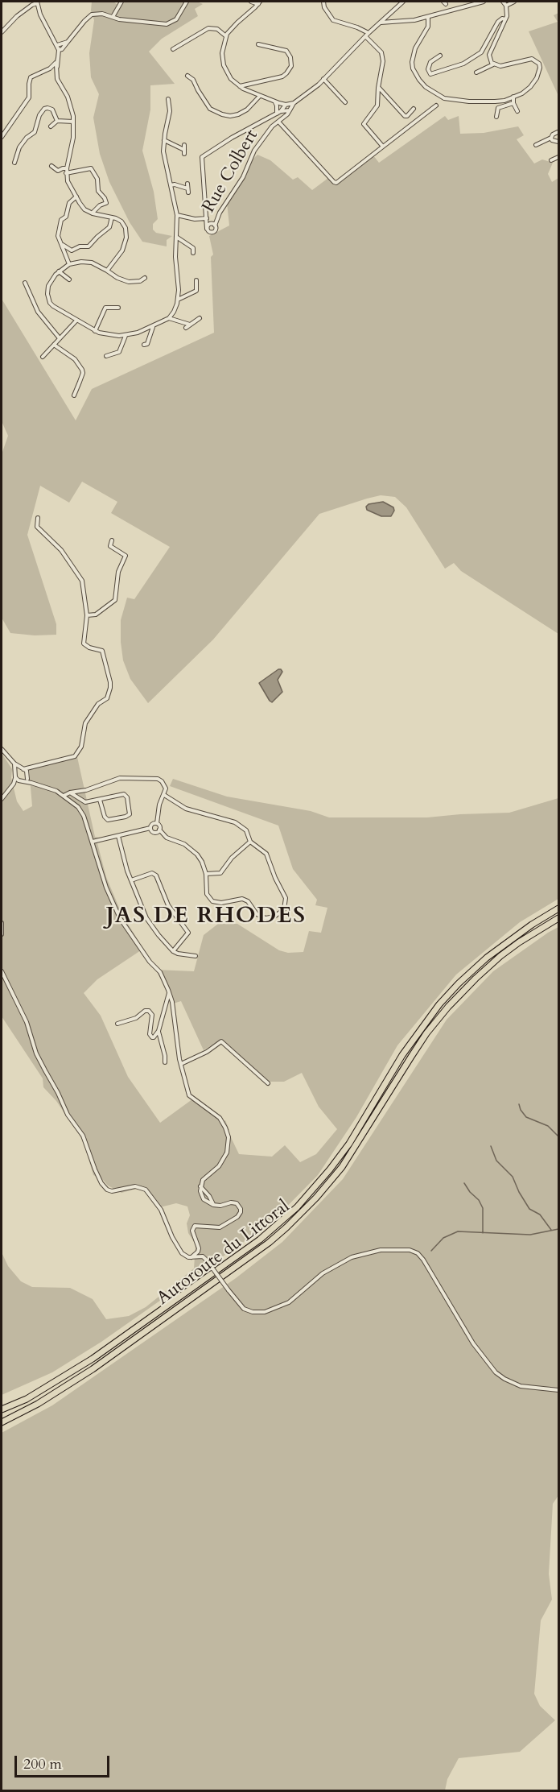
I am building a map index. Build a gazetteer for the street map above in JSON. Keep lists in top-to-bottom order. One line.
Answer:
{"streets":{"highway":["Autoroute du Littoral"],"street":["Rue Colbert"]},"districts":["JAS DE RHODES"],"scale_bar":"200 m"}
